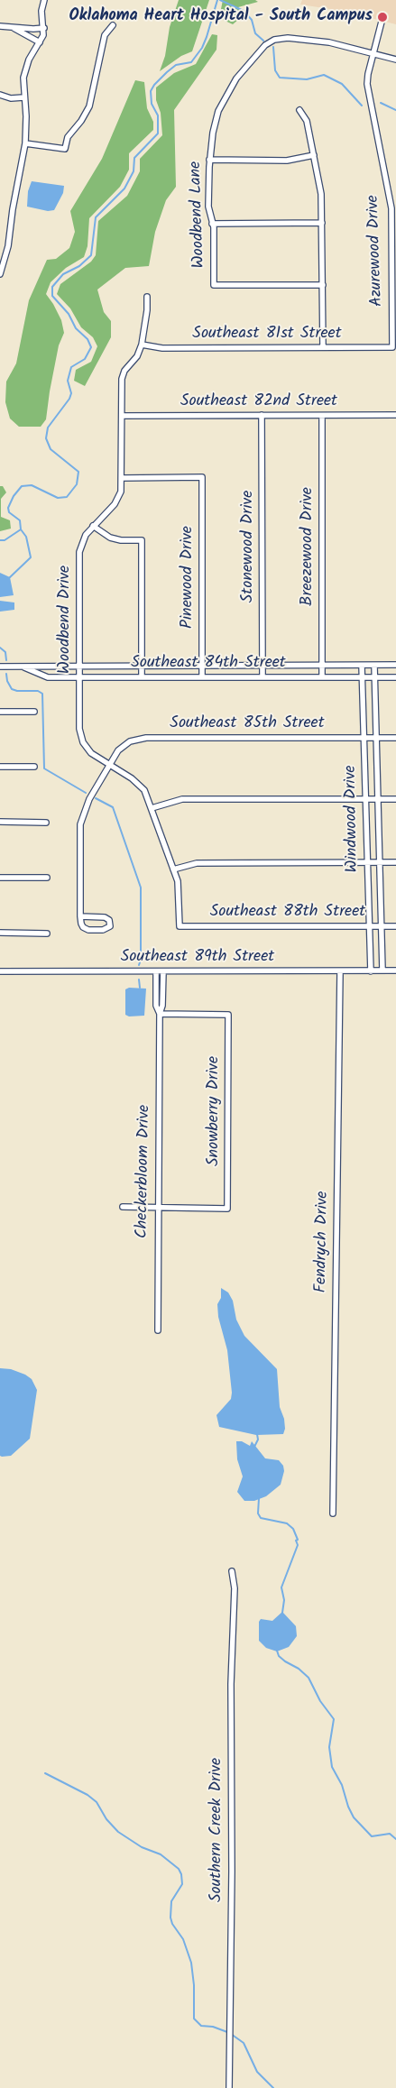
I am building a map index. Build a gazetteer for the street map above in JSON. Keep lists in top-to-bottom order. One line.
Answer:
{"streets":{"street":["Woodbend Lane","Azurewood Drive","Southeast 81st Street","Southeast 82nd Street","Stonewood Drive","Breezewood Drive","Pinewood Drive","Woodbend Drive","Southeast 84th Street","Southeast 85th Street","Windwood Drive","Southeast 88th Street","Southeast 89th Street","Snowberry Drive","Checkerbloom Drive","Fendrych Drive","Southern Creek Drive"]},"crossings":[["Woodbend Lane","Azurewood Drive"],["Azurewood Drive","Southeast 81st Street"],["Southeast 81st Street","Woodbend Drive"],["Southeast 82nd Street","Stonewood Drive"],["Southeast 82nd Street","Breezewood Drive"],["Southeast 82nd Street","Woodbend Drive"],["Stonewood Drive","Southeast 84th Street"],["Breezewood Drive","Southeast 84th Street"],["Pinewood Drive","Woodbend Drive"],["Pinewood Drive","Southeast 84th Street"],["Woodbend Drive","Southeast 84th Street"],["Woodbend Drive","Southeast 85th Street"],["Woodbend Drive","Southeast 88th Street"],["Southeast 84th Street","Windwood Drive"],["Southeast 85th Street","Windwood Drive"],["Windwood Drive","Southeast 88th Street"],["Windwood Drive","Southeast 89th Street"],["Southeast 89th Street","Checkerbloom Drive"],["Southeast 89th Street","Fendrych Drive"],["Snowberry Drive","Checkerbloom Drive"]],"places":["Oklahoma Heart Hospital - South Campus"]}
